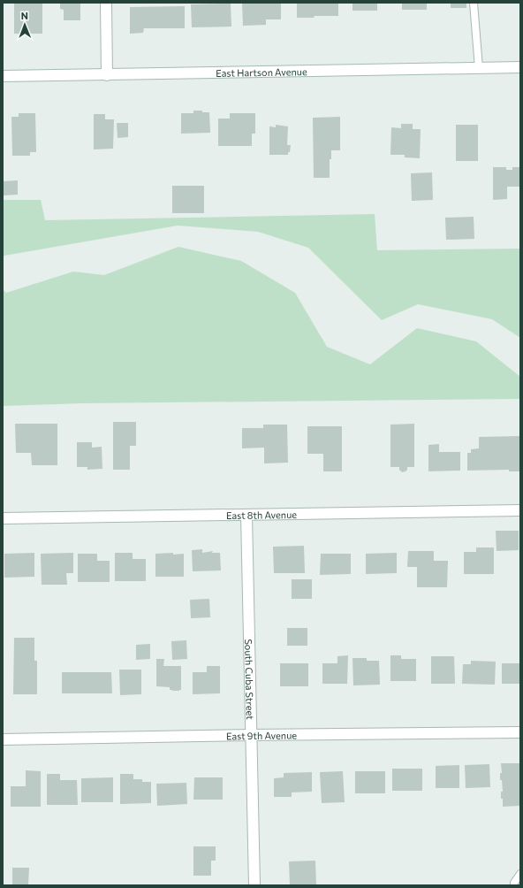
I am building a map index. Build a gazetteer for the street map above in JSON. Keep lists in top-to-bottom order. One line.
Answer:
{"streets":{"street":["East Hartson Avenue","East 8th Avenue","South Cuba Street","East 9th Avenue"]},"crossings":[["East 8th Avenue","South Cuba Street"],["South Cuba Street","East 9th Avenue"]],"north":"top"}
